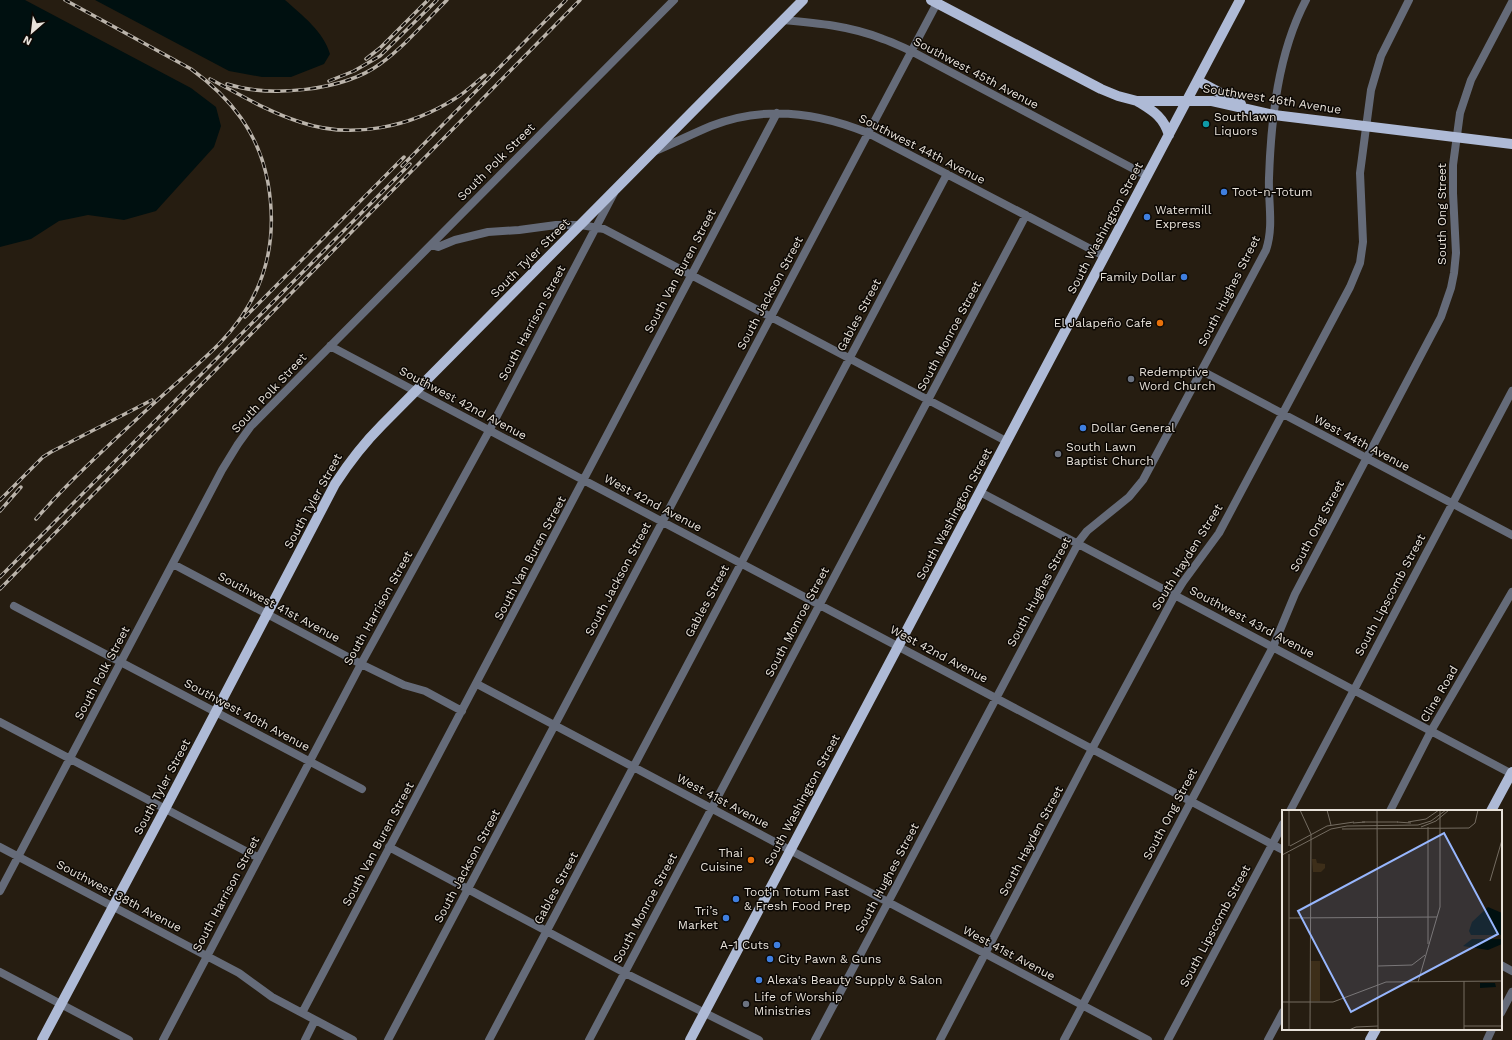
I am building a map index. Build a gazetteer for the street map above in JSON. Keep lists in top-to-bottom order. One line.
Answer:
{"streets":{"main road":["Southwest 46th Avenue","South Washington Street","South Tyler Street"],"street":["Southwest 45th Avenue","Southwest 44th Avenue","South Polk Street","South Ong Street","South Van Buren Street","South Hughes Street","South Jackson Street","Gables Street","South Harrison Street","South Monroe Street","Southwest 42nd Avenue","West 44th Avenue","West 42nd Avenue","South Hayden Street","South Lipscomb Street","Southwest 41st Avenue","Southwest 43rd Avenue","Cline Road","Southwest 40th Avenue","West 41st Avenue","Southwest 38th Avenue"]},"crossings":[["Southwest 45th Avenue","South Washington Street"],["Southwest 45th Avenue","South Tyler Street"],["Southwest 45th Avenue","South Jackson Street"],["Southwest 46th Avenue","South Ong Street"],["Southwest 46th Avenue","South Washington Street"],["Southwest 46th Avenue","South Hughes Street"],["Southwest 46th Avenue","South Jackson Street"],["Southwest 46th Avenue","South Hayden Street"],["Southwest 44th Avenue","South Washington Street"],["Southwest 44th Avenue","South Tyler Street"],["Southwest 44th Avenue","South Van Buren Street"],["Southwest 44th Avenue","South Jackson Street"],["Southwest 44th Avenue","Gables Street"],["Southwest 44th Avenue","South Monroe Street"],["South Polk Street","Southwest 42nd Avenue"],["South Polk Street","Southwest 41st Avenue"],["South Polk Street","Southwest 40th Avenue"],["South Polk Street","Southwest 38th Avenue"],["South Ong Street","West 44th Avenue"],["South Ong Street","West 42nd Avenue"],["South Ong Street","Southwest 43rd Avenue"],["South Ong Street","West 41st Avenue"],["South Washington Street","West 42nd Avenue"],["South Washington Street","Southwest 43rd Avenue"],["South Washington Street","West 41st Avenue"],["South Tyler Street","South Harrison Street"],["South Tyler Street","Southwest 42nd Avenue"],["South Tyler Street","Southwest 41st Avenue"],["South Tyler Street","Southwest 40th Avenue"],["South Tyler Street","Southwest 38th Avenue"],["South Van Buren Street","Southwest 42nd Avenue"],["South Van Buren Street","West 42nd Avenue"],["South Van Buren Street","Southwest 41st Avenue"],["South Van Buren Street","West 41st Avenue"],["South Van Buren Street","Southwest 38th Avenue"],["South Hughes Street","West 44th Avenue"],["South Hughes Street","West 42nd Avenue"],["South Hughes Street","Southwest 43rd Avenue"],["South Hughes Street","West 41st Avenue"],["South Jackson Street","West 42nd Avenue"],["South Jackson Street","West 41st Avenue"],["Gables Street","West 42nd Avenue"],["Gables Street","West 41st Avenue"],["South Harrison Street","Southwest 42nd Avenue"],["South Harrison Street","Southwest 41st Avenue"],["South Harrison Street","Southwest 40th Avenue"],["South Harrison Street","Southwest 38th Avenue"],["South Monroe Street","West 42nd Avenue"],["South Monroe Street","West 41st Avenue"],["Southwest 42nd Avenue","West 42nd Avenue"],["West 44th Avenue","South Hayden Street"],["West 44th Avenue","South Lipscomb Street"],["West 42nd Avenue","South Hayden Street"],["West 42nd Avenue","South Lipscomb Street"],["South Hayden Street","Southwest 43rd Avenue"],["South Hayden Street","West 41st Avenue"],["South Lipscomb Street","Southwest 43rd Avenue"],["Southwest 43rd Avenue","Cline Road"]],"places":["Southlawn Liquors","Toot-n-Totum","Watermill Express","Family Dollar","El Jalapeño Cafe","Redemptive Word Church","Dollar General","South Lawn Baptist Church","Thai Cuisine","Toot'n Totum Fast & Fresh Food Prep","Tri’s Market","A-1 Cuts","City Pawn & Guns","Alexa's Beauty Supply & Salon","Life of Worship Ministries"],"north":"bottom left"}
